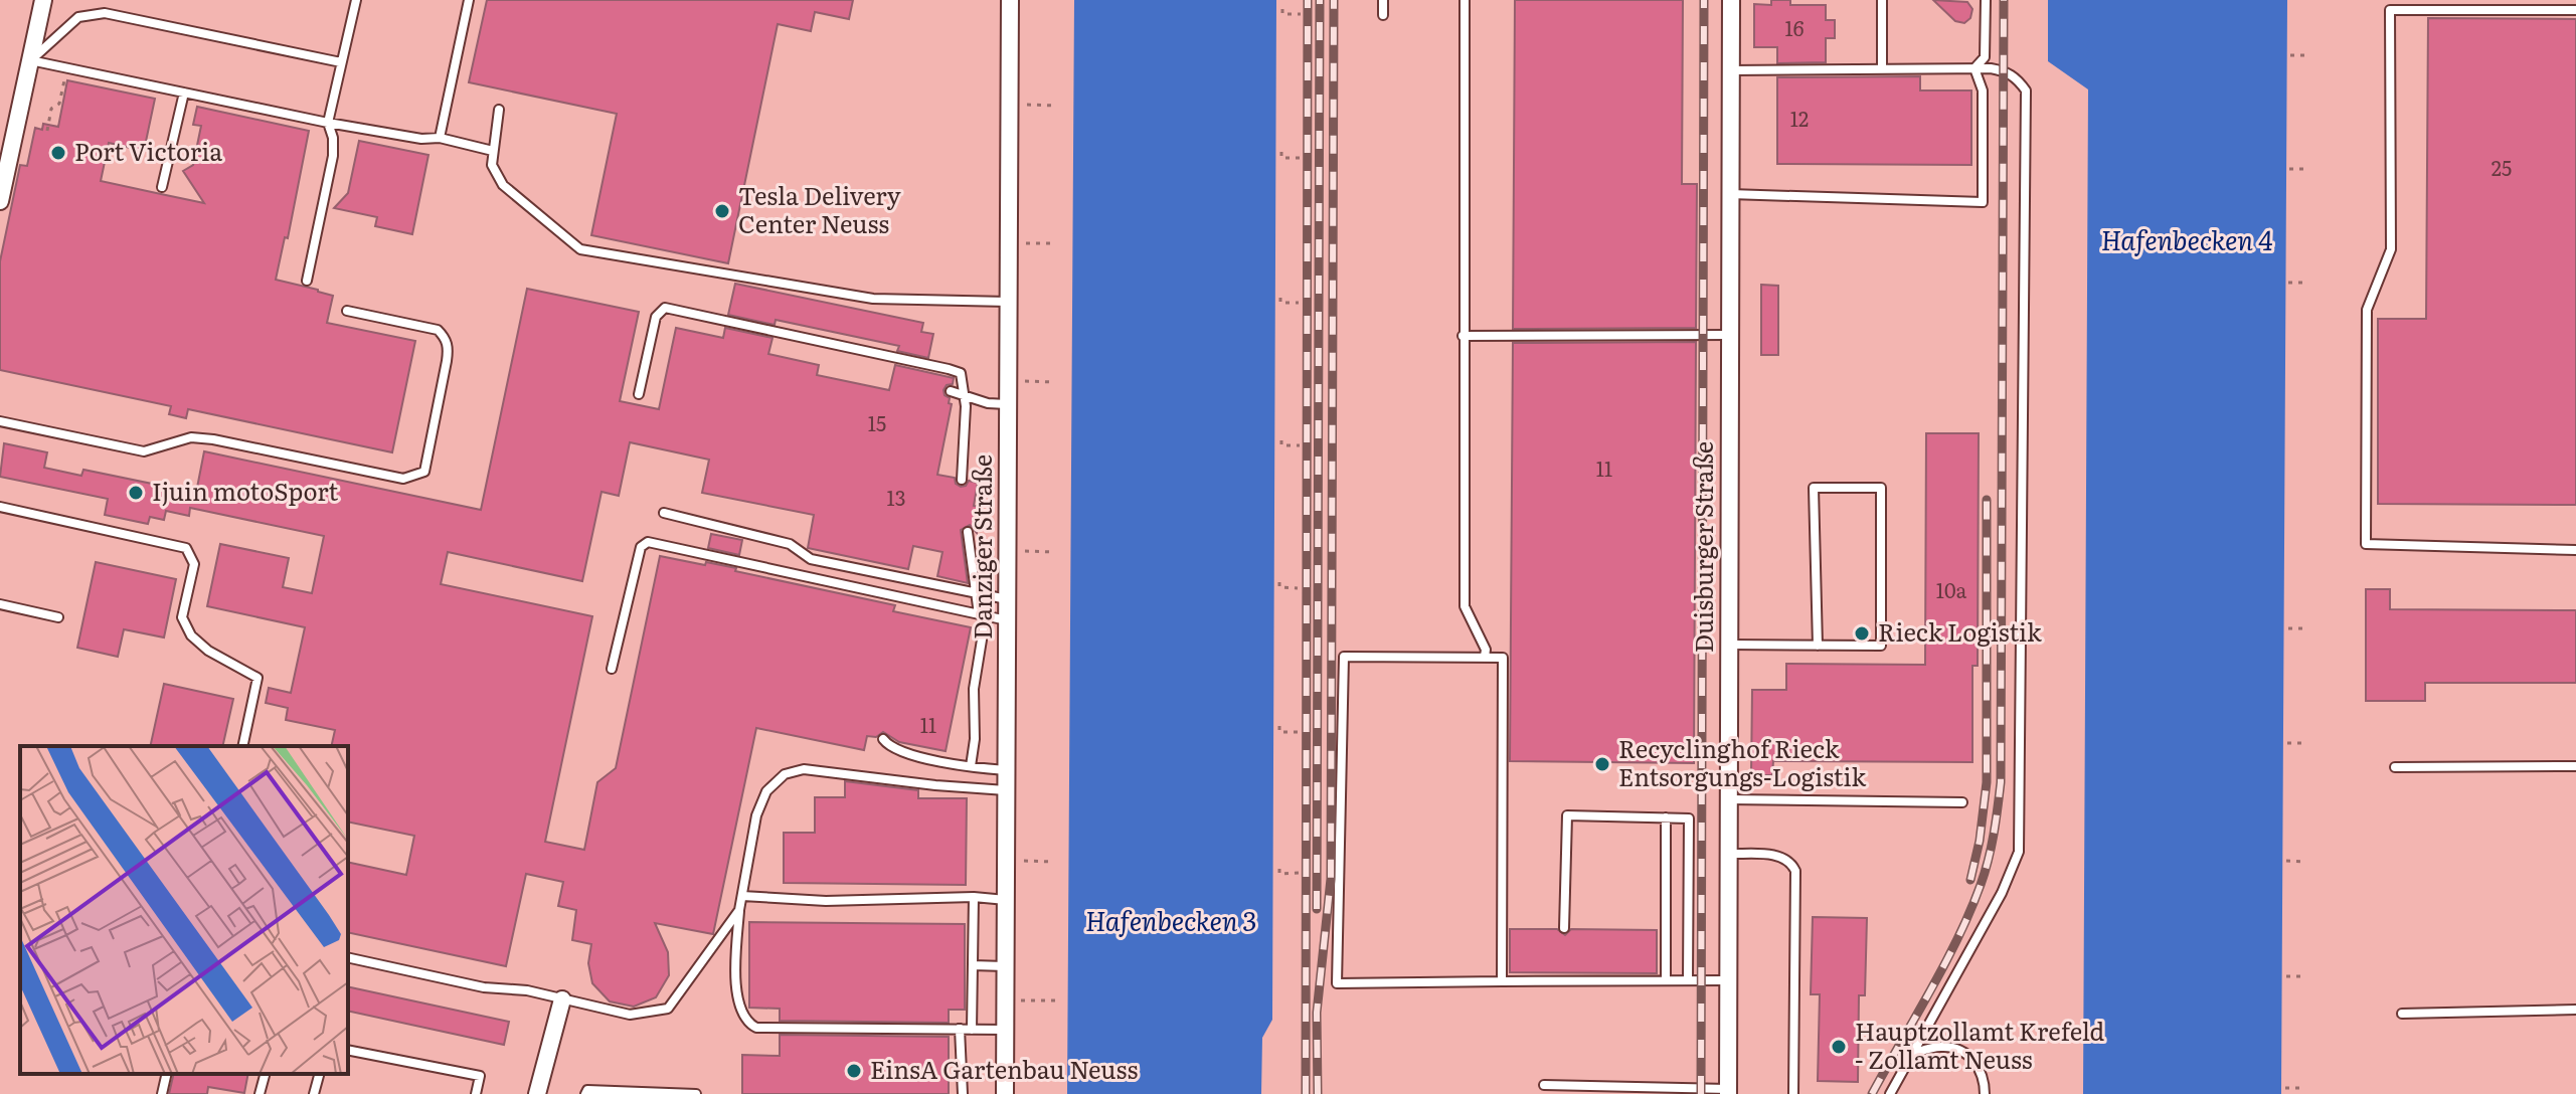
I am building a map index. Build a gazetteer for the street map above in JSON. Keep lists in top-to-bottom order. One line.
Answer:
{"streets":{"street":["Danziger Straße","Duisburger Straße"]},"water":["Hafenbecken 4","Hafenbecken 3"],"places":["Port Victoria","Tesla Delivery Center Neuss","Ijuin motoSport","Rieck Logistik","Recyclinghof Rieck Entsorgungs-Logistik","Hauptzollamt Krefeld - Zollamt Neuss","EinsA Gartenbau Neuss"],"house_numbers":["16","12","25","15","11","13","10a","11"]}
